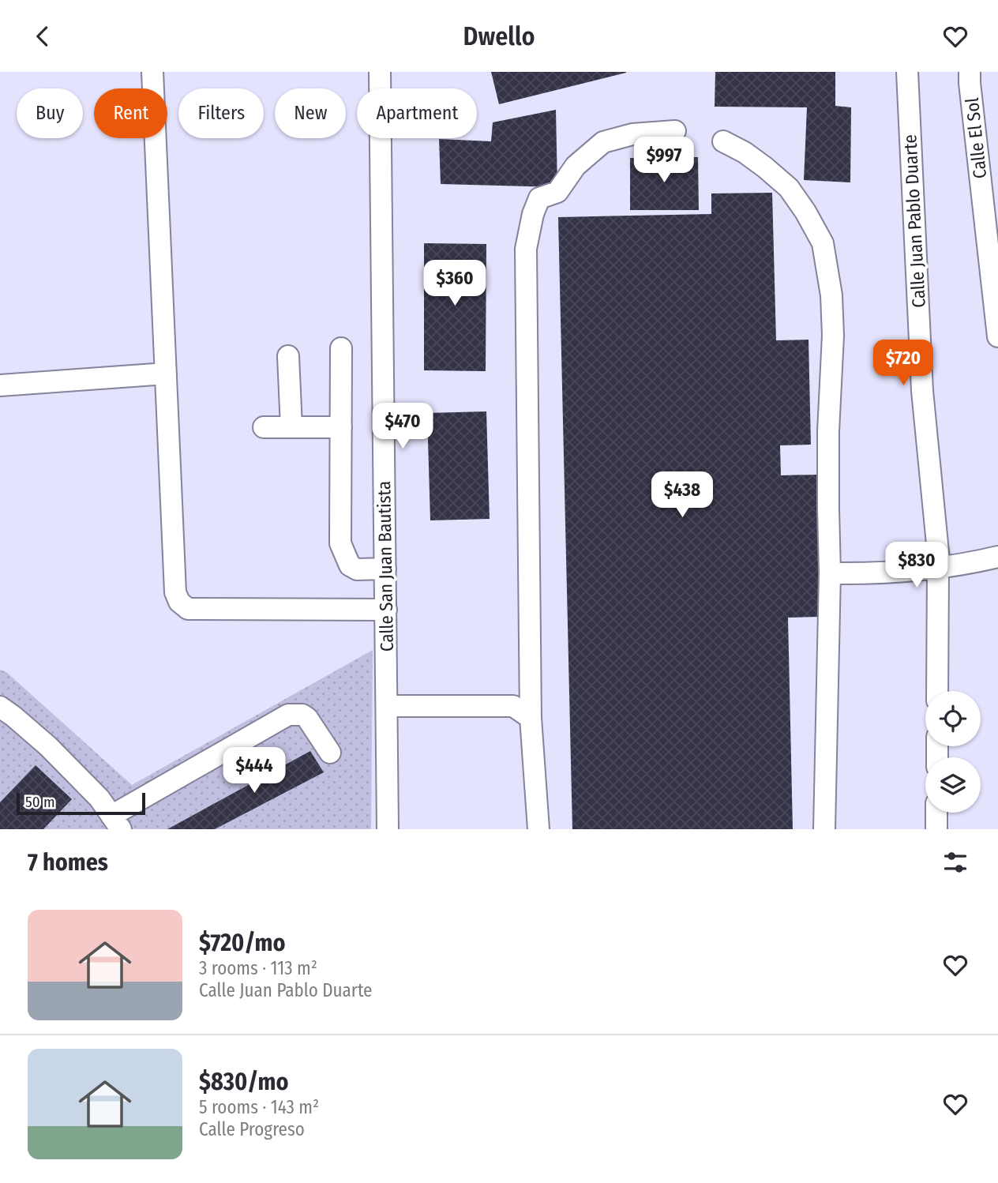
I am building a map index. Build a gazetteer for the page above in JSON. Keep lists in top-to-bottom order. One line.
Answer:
{"streets":{"street":["Calle El Sol","Calle Juan Pablo Duarte","Calle San Juan Bautista"]},"scale_bar":"50 m","page":{"header":"Dwello","chip":["Buy","Rent","Filters","New","Apartment"],"price":["$997","$360","$720","$470","$438","$830","$444"],"scale":"50 m","heading":"7 homes","list":[{"name":"$720/mo","note":"3 rooms · 113 m² · Calle Juan Pablo Duarte"},{"name":"$830/mo","note":"5 rooms · 143 m² · Calle Progreso"}]}}
